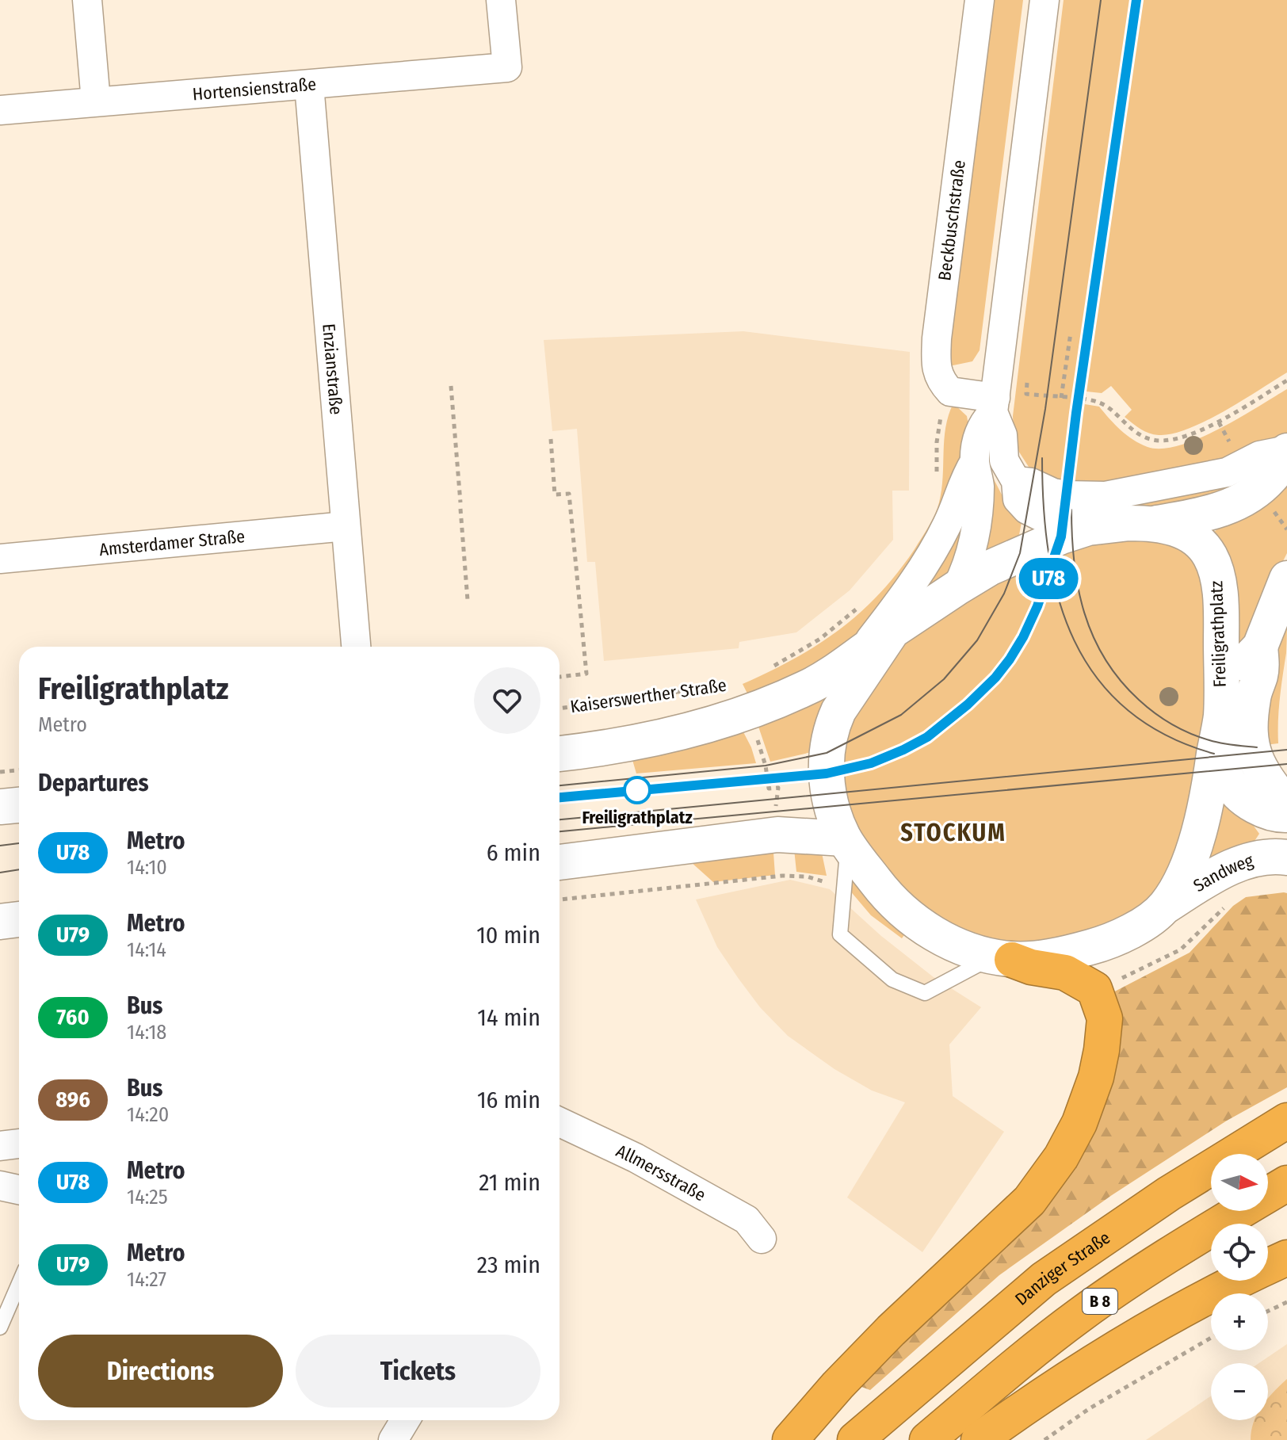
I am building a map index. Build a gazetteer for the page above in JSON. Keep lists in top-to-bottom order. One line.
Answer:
{"streets":{"highway":["Danziger Straße","B 8"],"main road":["Freiligrathplatz","Kaiserswerther Straße","Sandweg"],"street":["Hortensienstraße","Beckbuschstraße","Enzianstraße","Amsterdamer Straße","Allmersstraße"]},"crossings":[["Hortensienstraße","Enzianstraße"],["Enzianstraße","Amsterdamer Straße"],["Freiligrathplatz","Kaiserswerther Straße"],["Freiligrathplatz","Sandweg"]],"districts":["STOCKUM"],"places":["Freiligrathplatz"],"lines":["metro line U78"],"north":"right","page":{"on_map":"U78","heading":[["Freiligrathplatz","Metro"],"Departures"],"list":[{"mark":"U78","name":"Metro","note":"14:10","value":"6 min"},{"mark":"U79","name":"Metro","note":"14:14","value":"10 min"},{"mark":"760","name":"Bus","note":"14:18","value":"14 min"},{"mark":"896","name":"Bus","note":"14:20","value":"16 min"},{"mark":"U78","name":"Metro","note":"14:25","value":"21 min"},{"mark":"U79","name":"Metro","note":"14:27","value":"23 min"}],"map_buttons":["+","−"],"buttons":["Directions","Tickets"]}}
